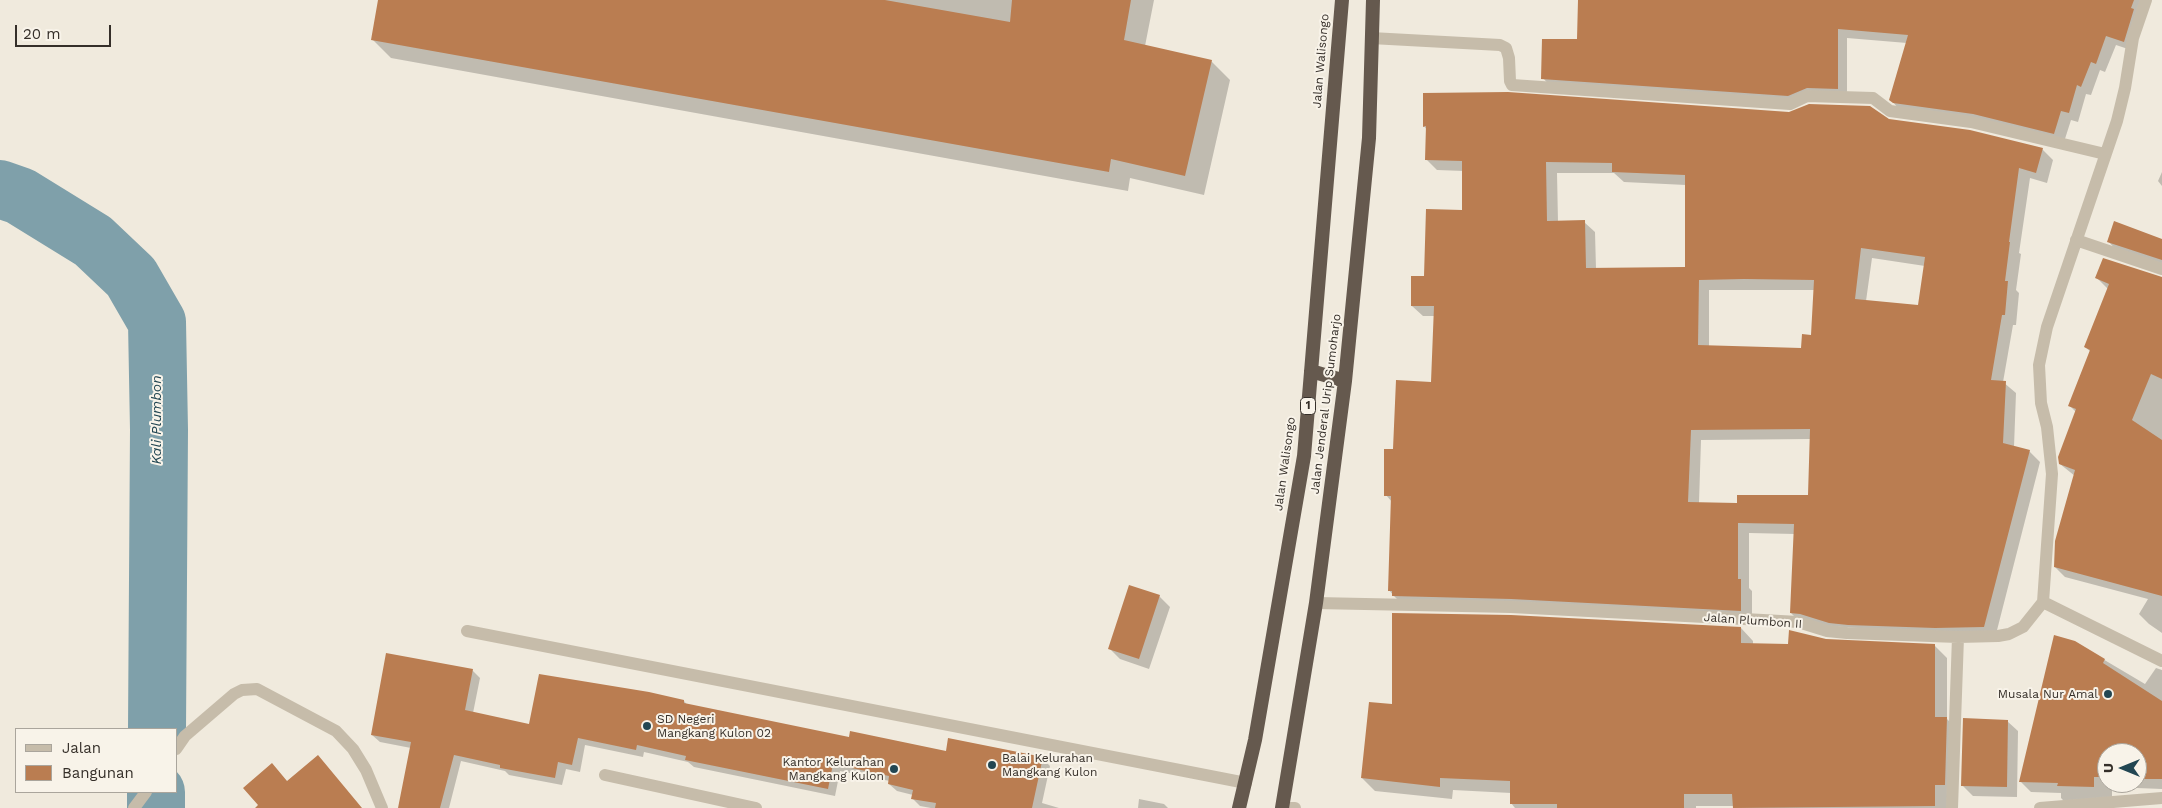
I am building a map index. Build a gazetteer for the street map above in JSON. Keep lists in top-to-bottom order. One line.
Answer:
{"streets":{"highway":["Jalan Walisongo","Jalan Jenderal Urip Sumoharjo","1"],"street":["Jalan Plumbon II"]},"crossings":[["Jalan Jenderal Urip Sumoharjo","Jalan Plumbon II"]],"water":["Kali Plumbon"],"places":["Musala Nur Amal","SD Negeri Mangkang Kulon 02","Balai Kelurahan Mangkang Kulon","Kantor Kelurahan Mangkang Kulon"],"legend":["Jalan","Bangunan"],"scale_bar":"20 m","north":"left"}
